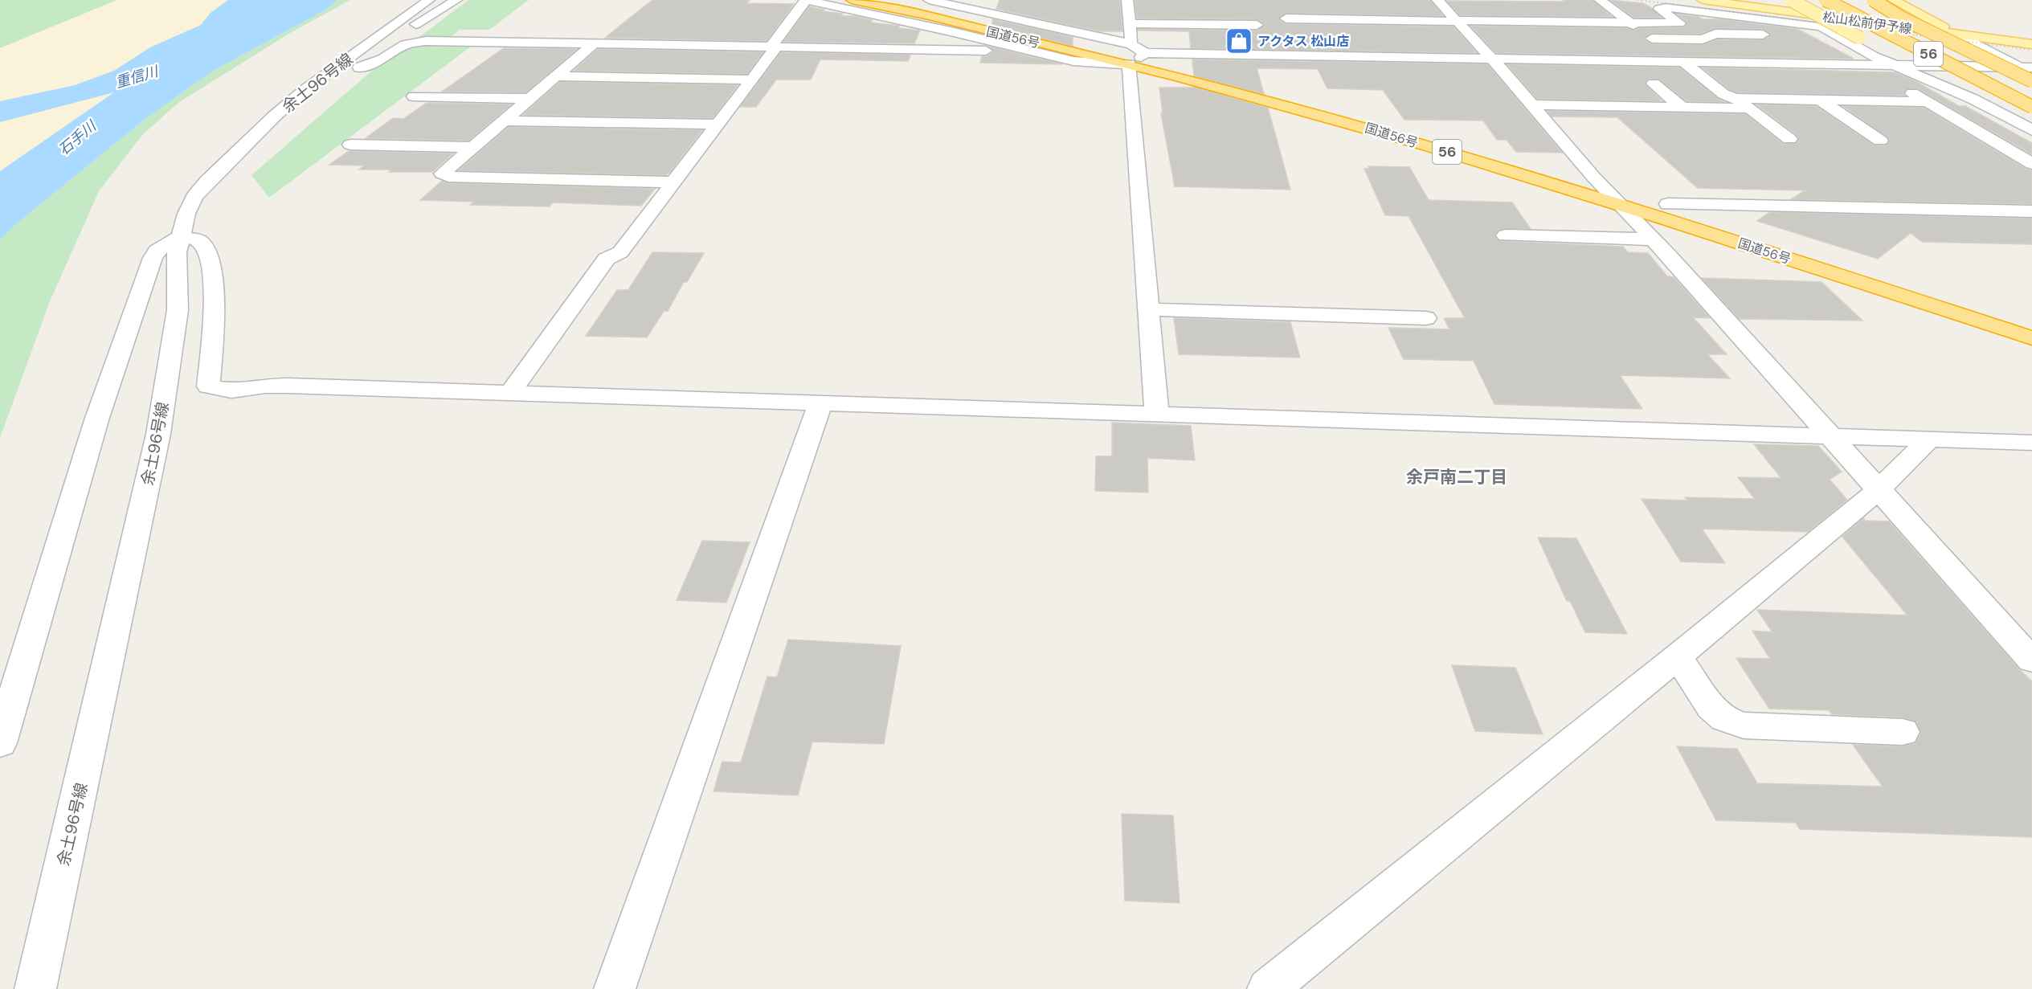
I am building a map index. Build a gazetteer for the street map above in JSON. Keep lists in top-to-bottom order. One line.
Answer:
{"streets":{"highway":["国道56号","56"],"main road":["松山松前伊予線"],"street":["余土96号線"]},"districts":["余戸南二丁目"],"water":["重信川","石手川"],"places":{"shop":["アクタス 松山店"]}}
